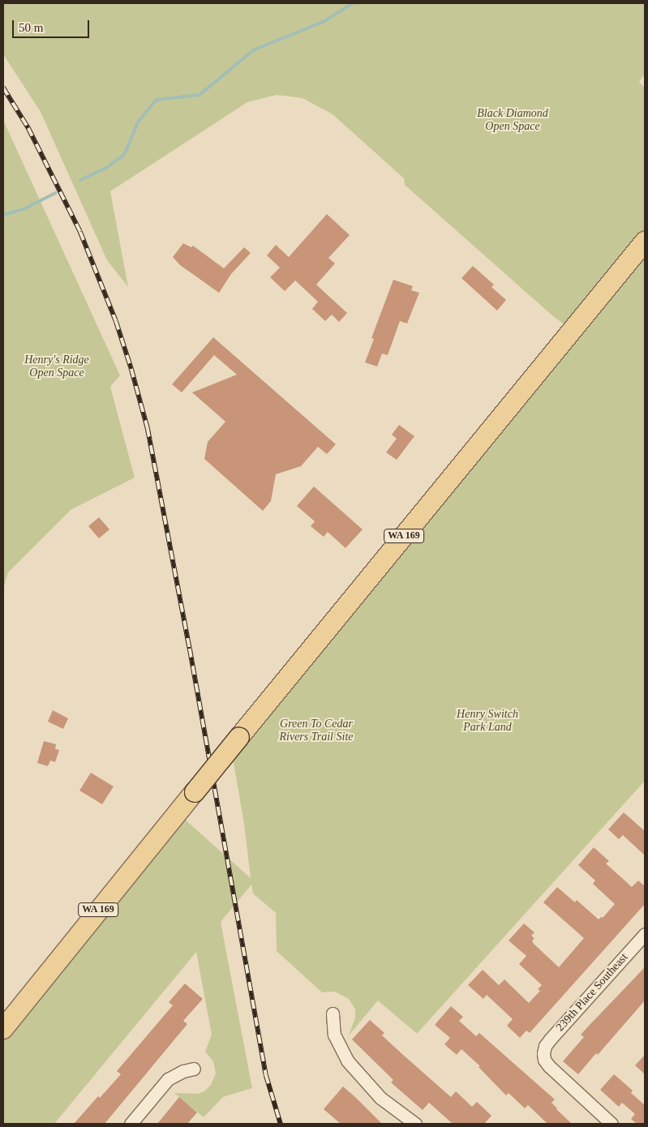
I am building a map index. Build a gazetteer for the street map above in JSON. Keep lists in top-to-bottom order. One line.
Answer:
{"streets":{"main road":["WA 169"],"street":["239th Place Southeast"]},"parks":["Black Diamond Open Space","Henry's Ridge Open Space","Henry Switch Park Land","Green To Cedar Rivers Trail Site"],"scale_bar":"50 m"}
